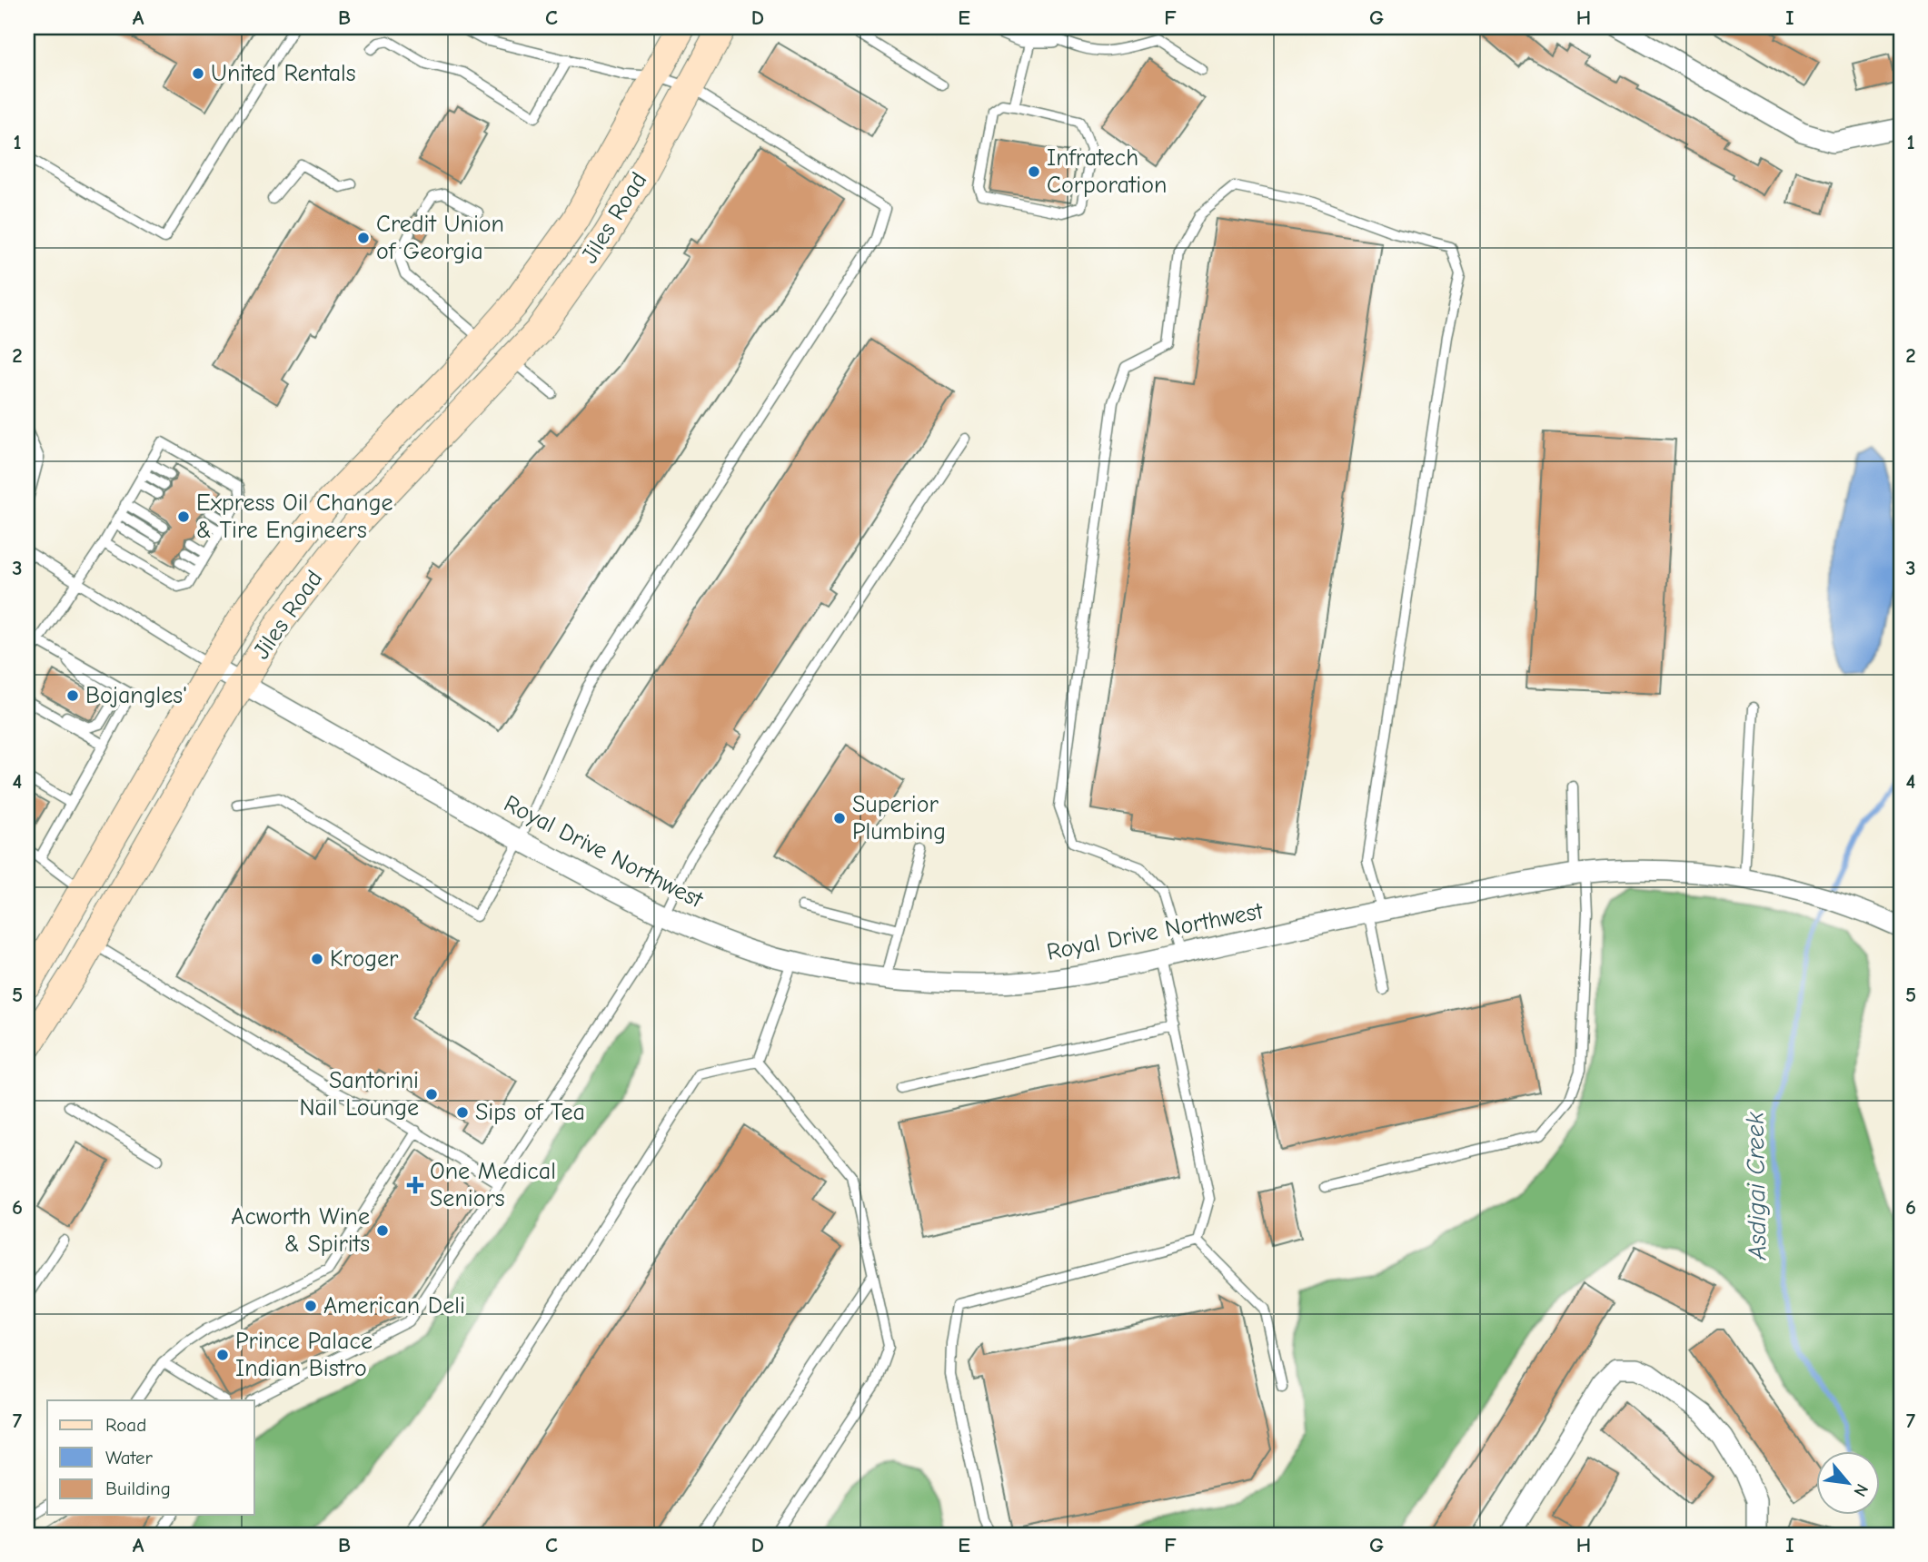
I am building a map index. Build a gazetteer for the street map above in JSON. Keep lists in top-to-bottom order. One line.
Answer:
{"streets":{"street":["Jiles Road","Royal Drive Northwest"]},"crossings":[["Jiles Road","Royal Drive Northwest"]],"water":["Asdigai Creek"],"places":{"other":["United Rentals","Infratech Corporation","Credit Union of Georgia","Express Oil Change & Tire Engineers","Bojangles'","Superior Plumbing","Kroger","Santorini Nail Lounge","Sips of Tea","Acworth Wine & Spirits","American Deli","Prince Palace Indian Bistro"],"health":["One Medical Seniors"]},"legend":["Road","Water","Building"],"north":"bottom right","grid":{"columns":["A","B","C","D","E","F","G","H","I"],"rows":["1","2","3","4","5","6","7"]}}
